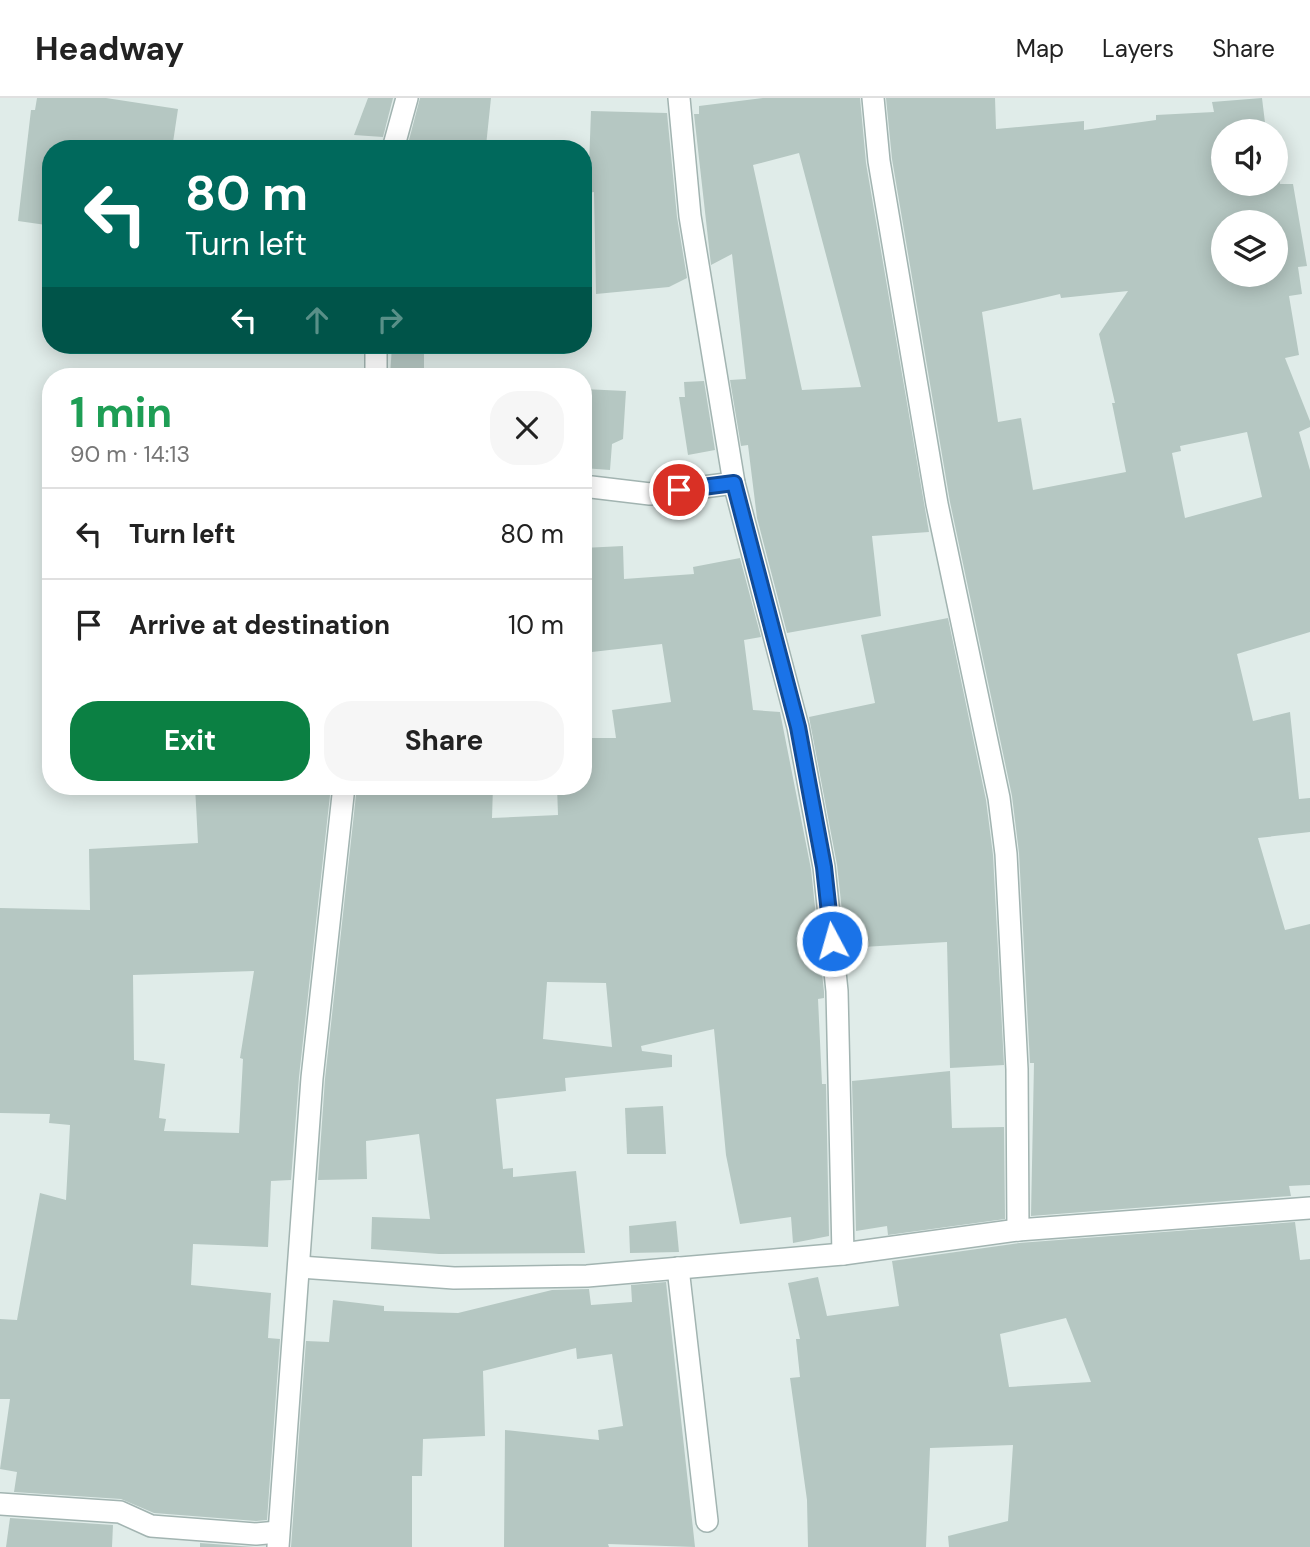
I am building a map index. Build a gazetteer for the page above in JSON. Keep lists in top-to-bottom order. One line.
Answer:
{"page":{"header":"Headway","nav":["Map","Layers","Share"],"turn":["80 m","Turn left"],"heading":["1 min","90 m · 14:13"],"list":[{"name":"Turn left","value":"80 m"},{"name":"Arrive at destination","value":"10 m"}],"buttons":["Exit","Share"]}}
